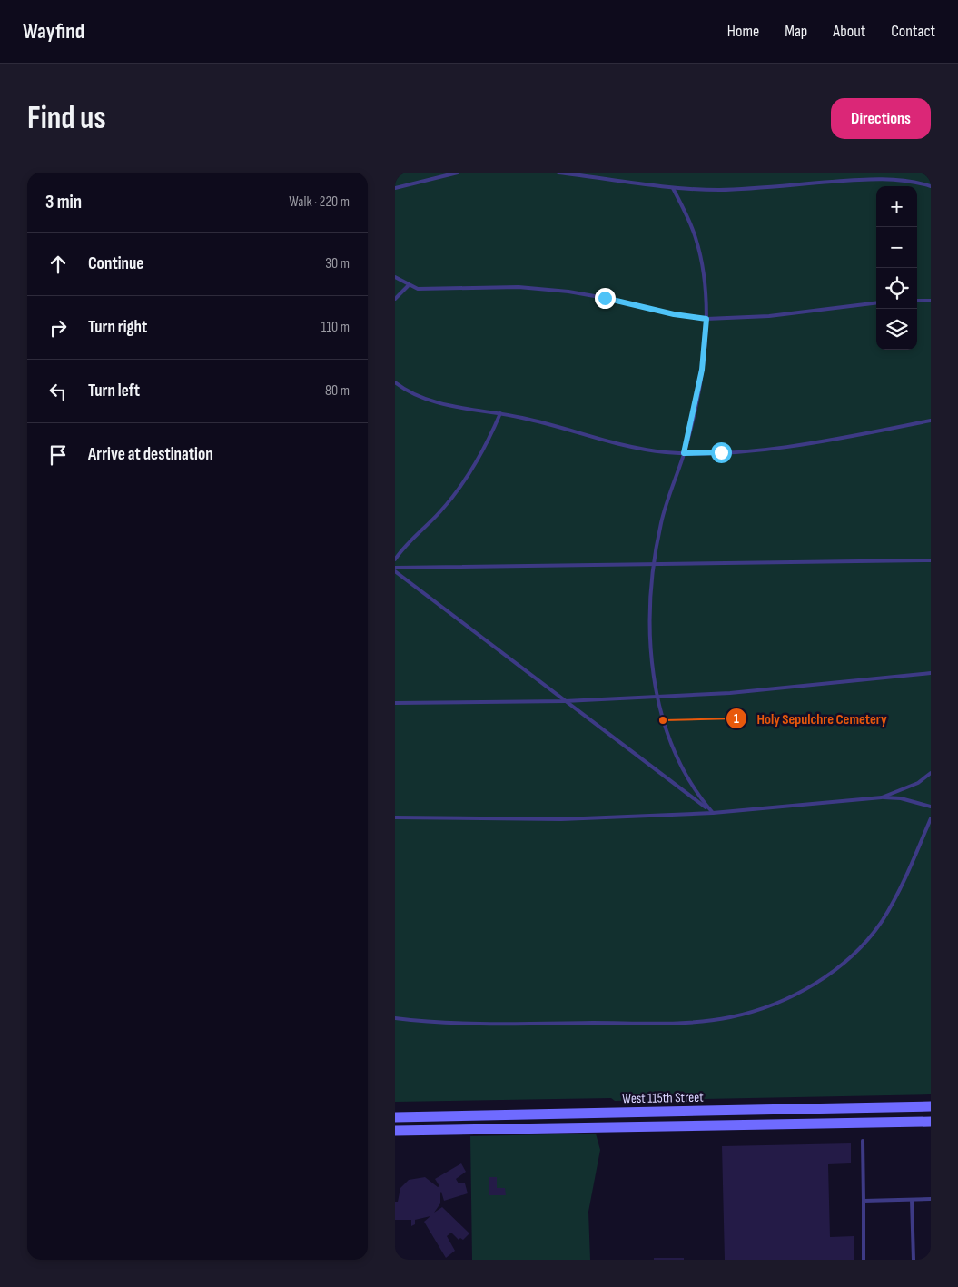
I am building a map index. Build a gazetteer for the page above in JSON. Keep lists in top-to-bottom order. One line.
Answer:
{"streets":{"street":["West 115th Street"]},"places":["Holy Sepulchre Cemetery"],"page":{"header":"Wayfind","nav":["Home","Map","About","Contact"],"buttons":"Directions","title":"Find us","heading":["3 min","Walk · 220 m"],"map_buttons":["+","−"],"list":[["Continue","30 m"],["Turn right","110 m"],["Turn left","80 m"],"Arrive at destination"]}}
